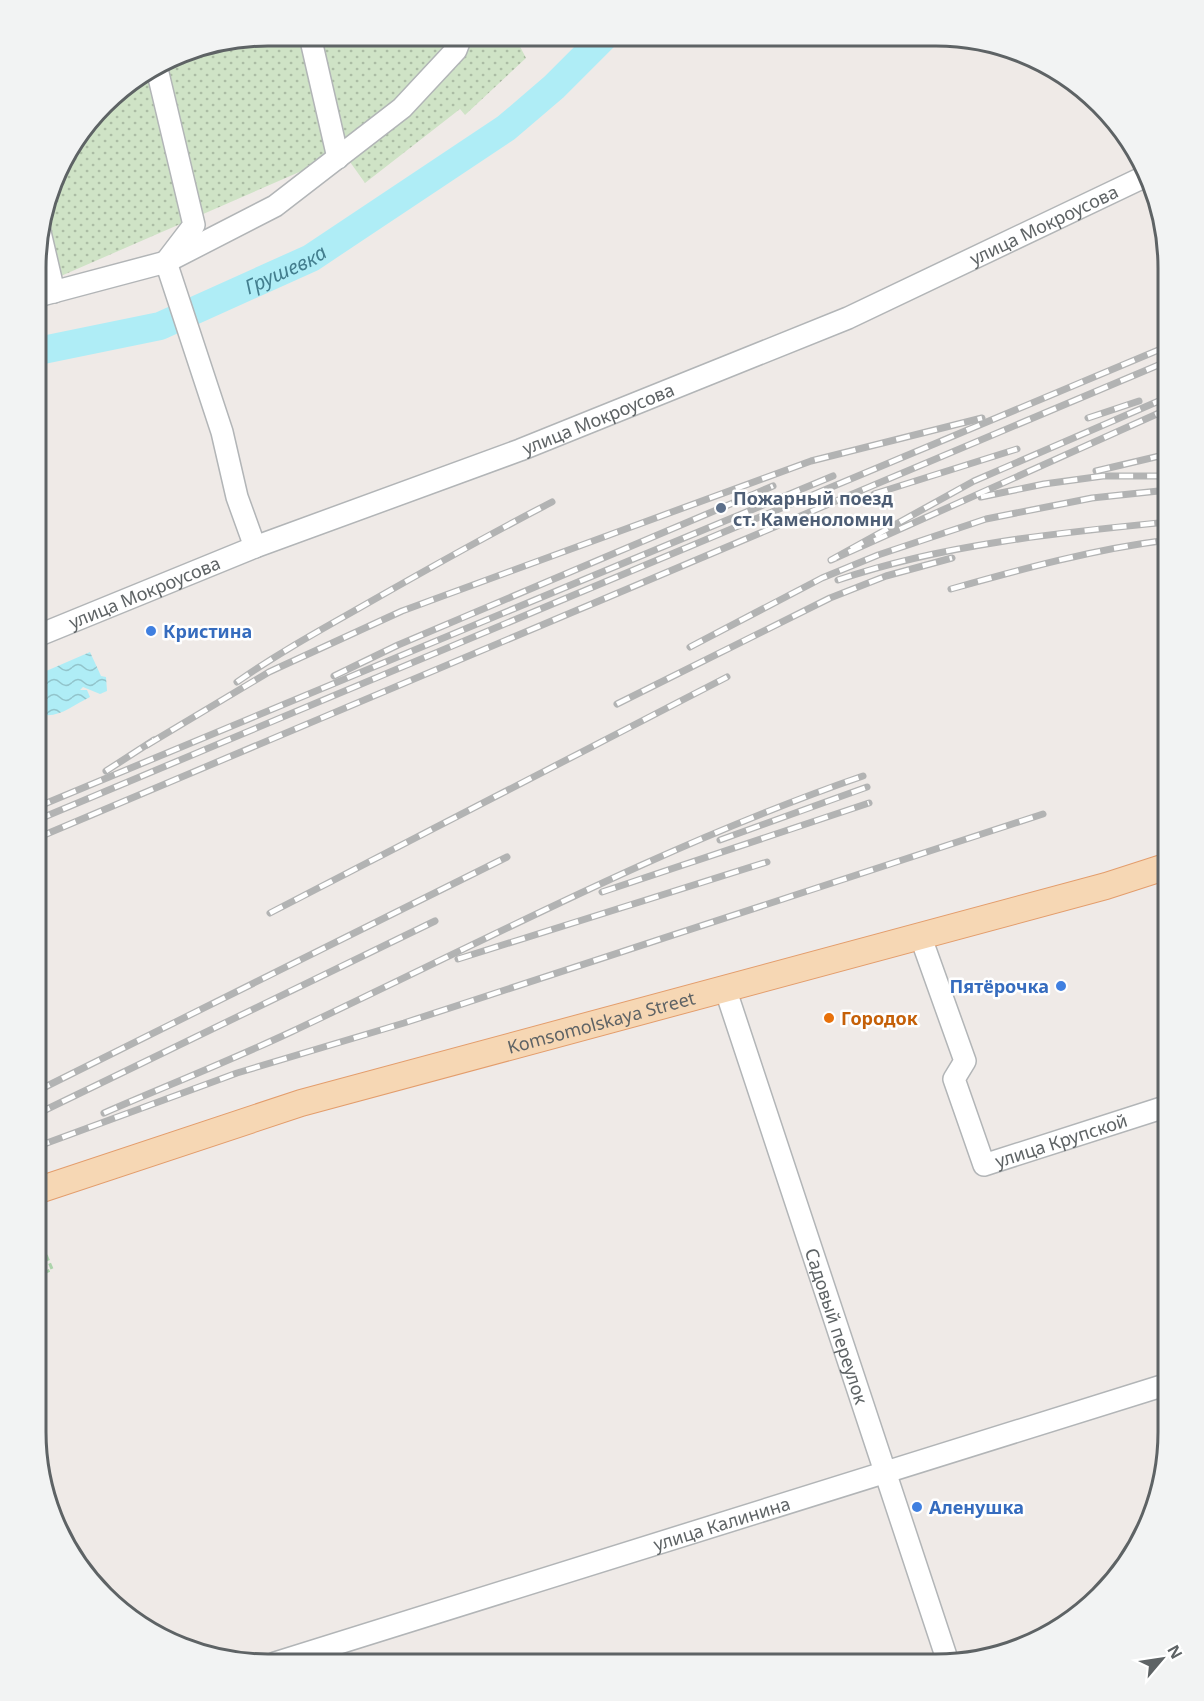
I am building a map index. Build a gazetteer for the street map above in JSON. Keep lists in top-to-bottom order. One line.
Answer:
{"streets":{"main road":["Komsomolskaya Street"],"street":["улица Мокроусова","улица Крупской","Садовый переулок","улица Калинина"]},"crossings":[["Komsomolskaya Street","улица Крупской"],["Komsomolskaya Street","Садовый переулок"],["Садовый переулок","улица Калинина"]],"water":["Грушевка"],"places":["Пожарный поезд ст. Каменоломни","Кристина","Пятёрочка","Городок","Аленушка"],"north":"top right"}
